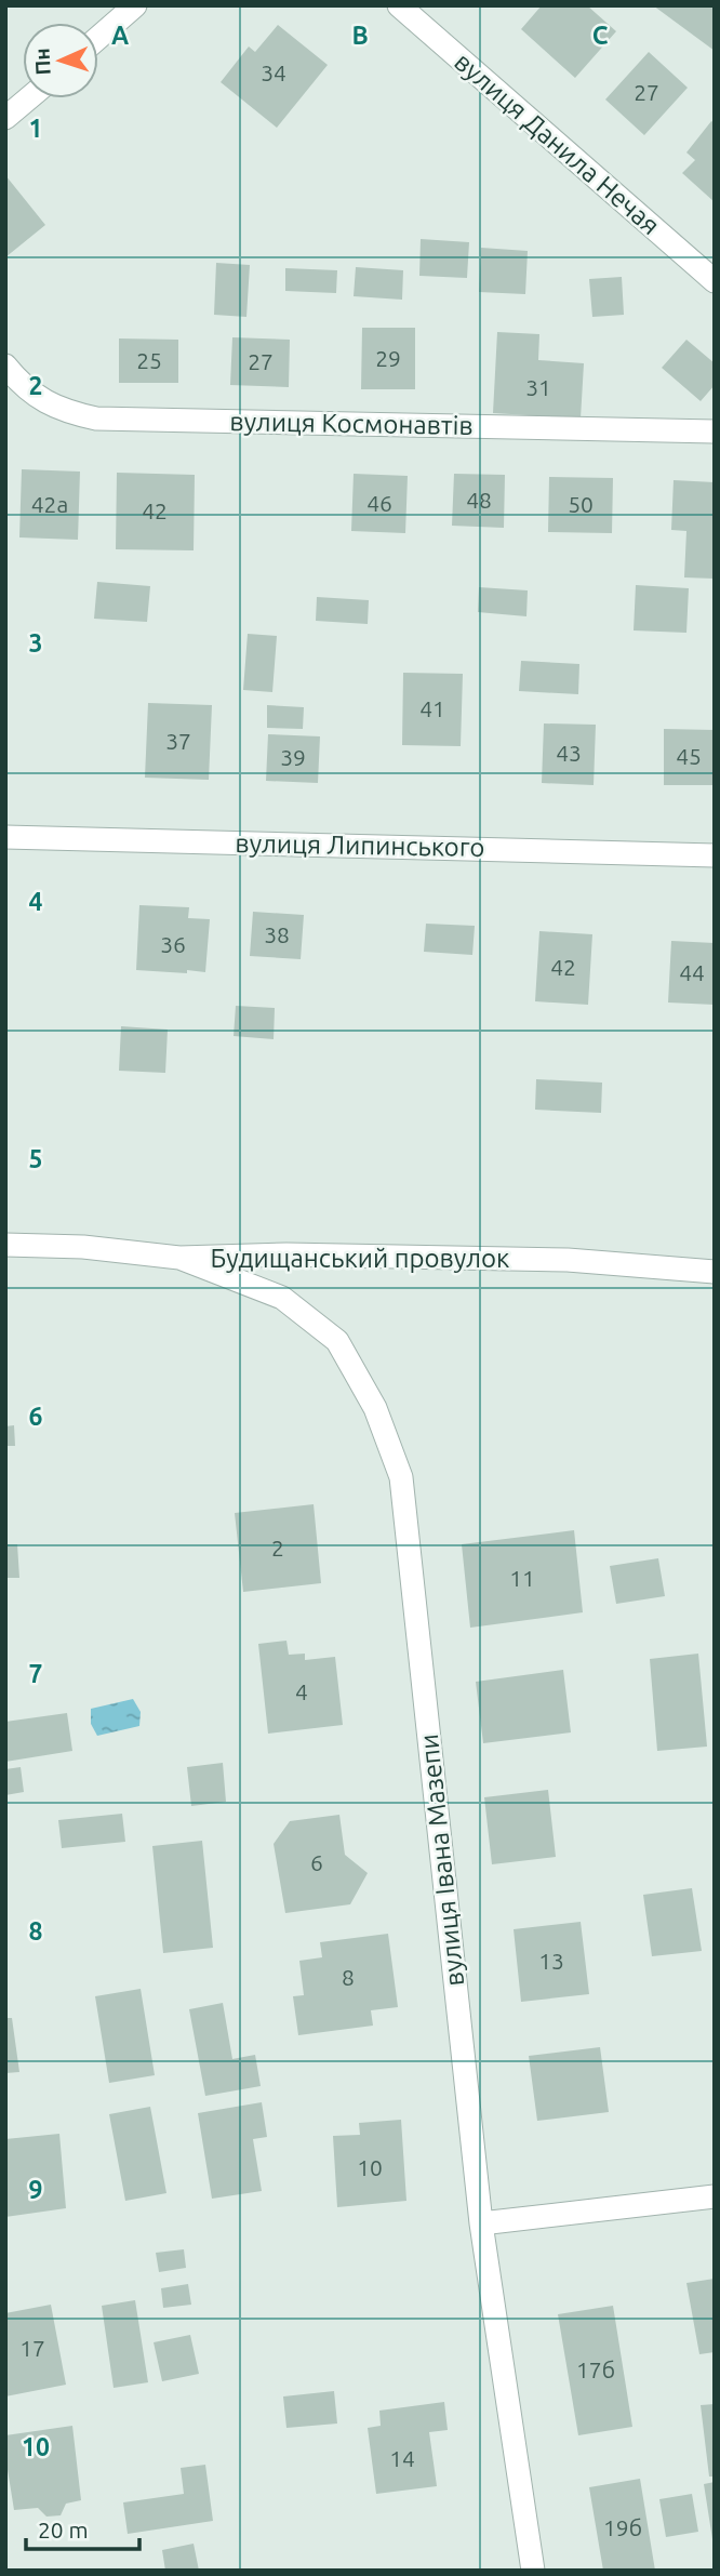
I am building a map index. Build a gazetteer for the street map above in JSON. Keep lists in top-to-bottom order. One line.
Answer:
{"streets":{"street":["вулиця Данила Нечая","вулиця Космонавтів","вулиця Липинського","Будищанський провулок","вулиця Івана Мазепи"]},"crossings":[["Будищанський провулок","вулиця Івана Мазепи"]],"house_numbers":["34","27","29","25","27","31","48","46","42а","50","42","41","37","43","45","39","38","36","42","44","2","11","4","6","13","8","10","17","17б","14","19б"],"scale_bar":"20 m","north":"left","grid":{"columns":["A","B","C"],"rows":["1","2","3","4","5","6","7","8","9","10"]}}
